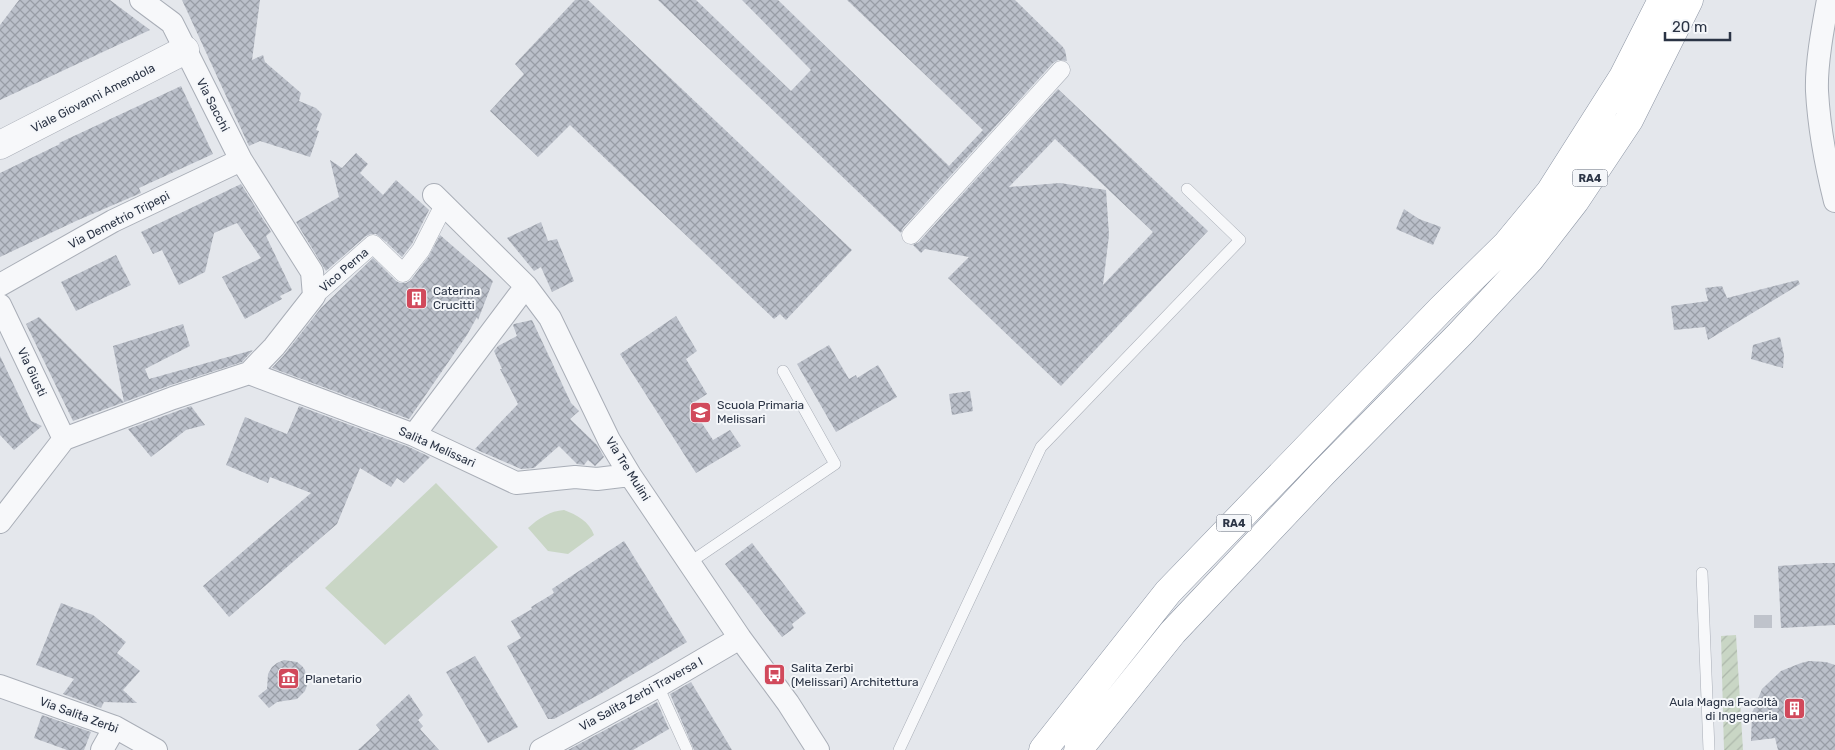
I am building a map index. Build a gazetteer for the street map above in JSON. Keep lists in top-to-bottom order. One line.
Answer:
{"streets":{"highway":["RA4"],"street":["Viale Giovanni Amendola","Via Sacchi","Via Demetrio Tripepi","Vico Perna","Via Giusti","Salita Melissari","Via Tre Mulini","Via Salita Zerbi Traversa I","Via Salita Zerbi"]},"crossings":[["Viale Giovanni Amendola","Via Sacchi"],["Via Sacchi","Via Demetrio Tripepi"],["Via Sacchi","Vico Perna"],["Vico Perna","Via Tre Mulini"],["Salita Melissari","Via Tre Mulini"],["Via Tre Mulini","Via Salita Zerbi Traversa I"]],"places":{"building":["Caterina Crucitti","Aula Magna Facoltà di Ingegneria"],"school or university":["Scuola Primaria Melissari"],"bus stop":["Salita Zerbi (Melissari) Architettura"],"museum":["Planetario"]},"scale_bar":"20 m"}
